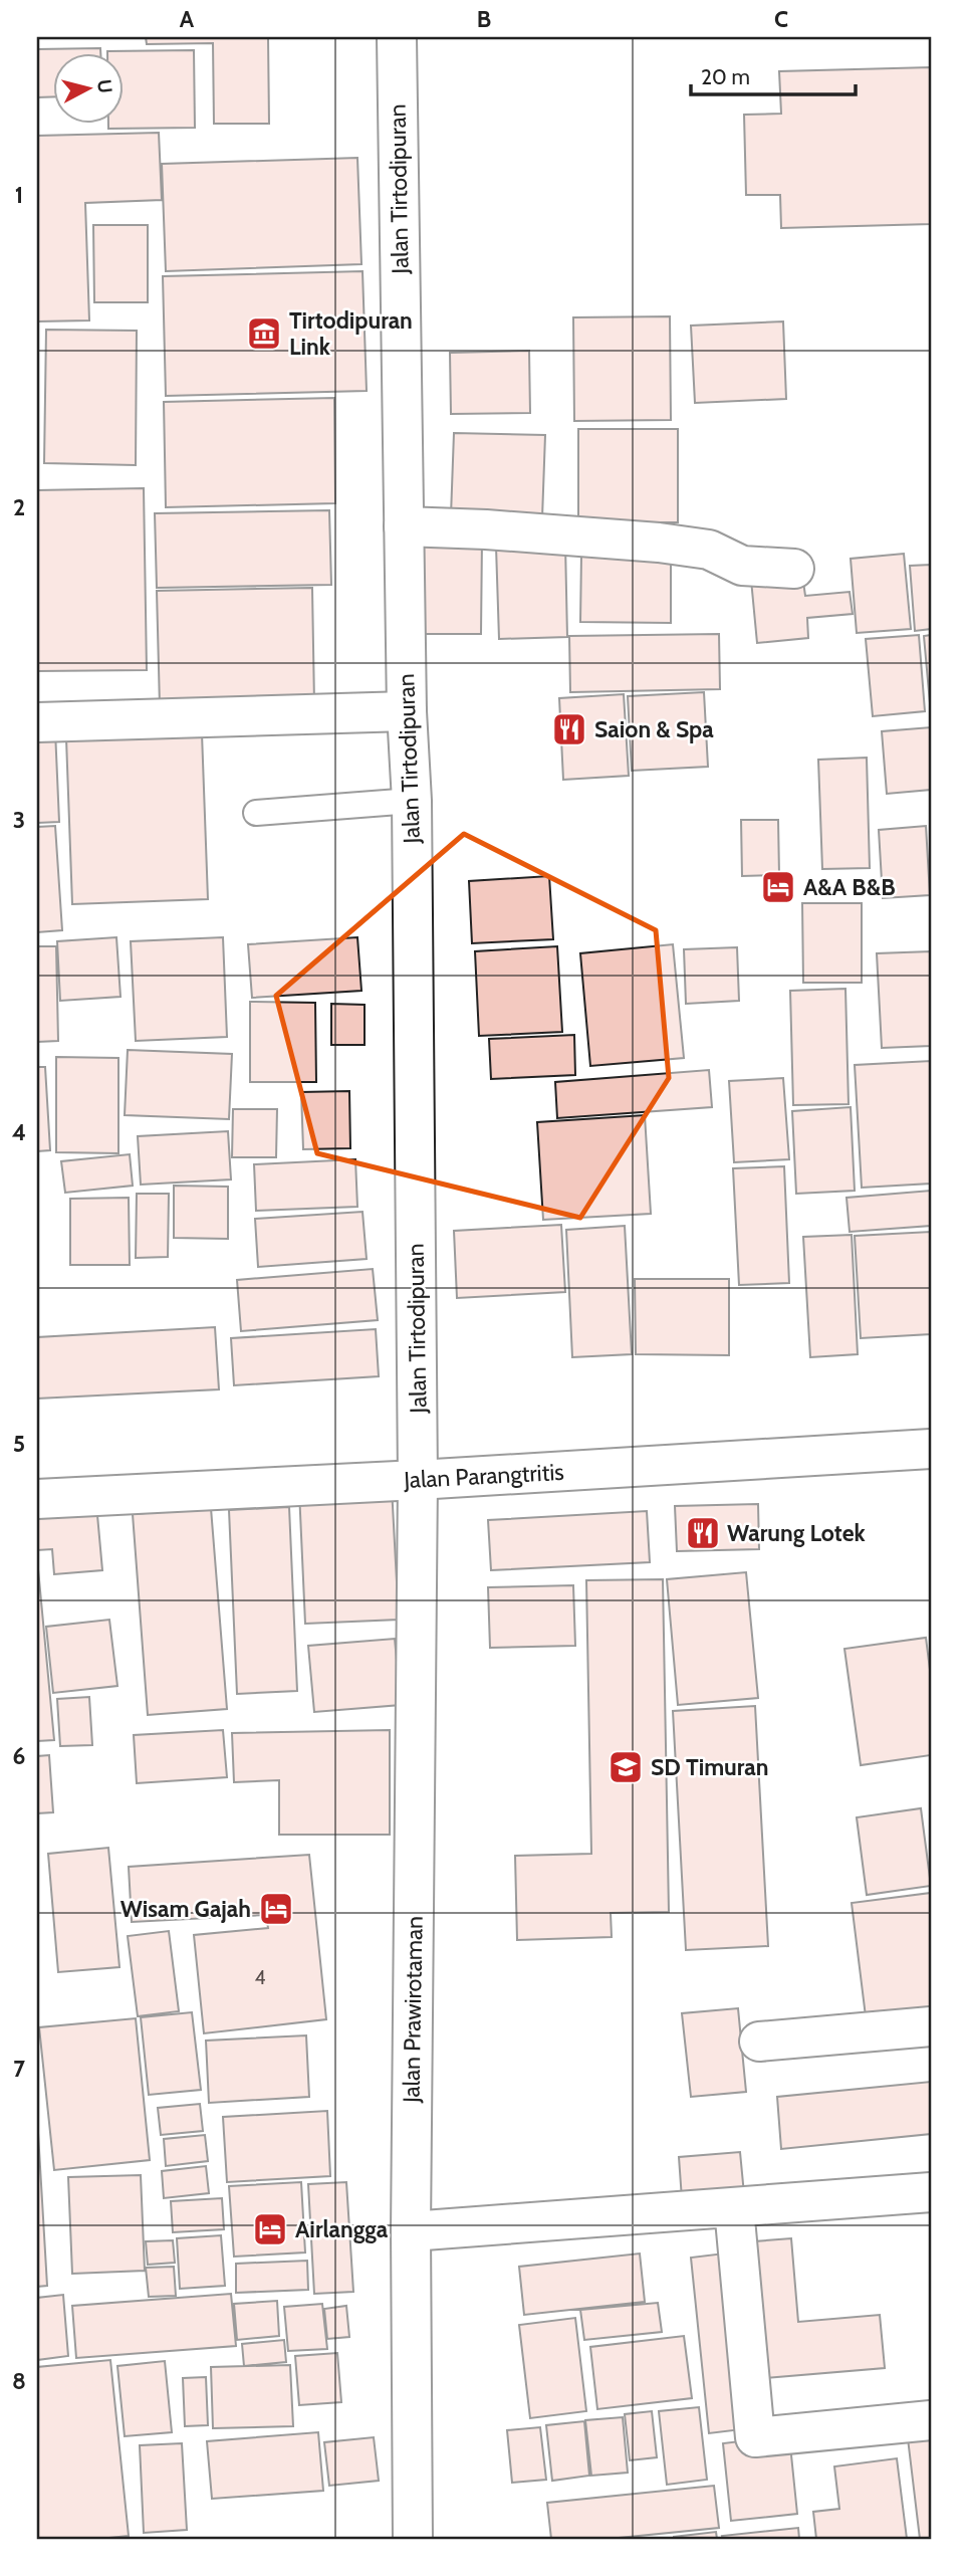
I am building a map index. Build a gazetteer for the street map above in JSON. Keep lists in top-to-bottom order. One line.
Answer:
{"streets":{"street":["Jalan Tirtodipuran","Jalan Parangtritis","Jalan Prawirotaman"]},"crossings":[["Jalan Tirtodipuran","Jalan Parangtritis"],["Jalan Tirtodipuran","Jalan Prawirotaman"],["Jalan Parangtritis","Jalan Prawirotaman"]],"places":{"museum":["Tirtodipuran Link"],"restaurant":["Saion & Spa","Warung Lotek"],"hotel":["A&A B&B","Wisam Gajah","Airlangga"],"school or university":["SD Timuran"]},"house_numbers":["4"],"scale_bar":"20 m","north":"right","grid":{"columns":["A","B","C"],"rows":["1","2","3","4","5","6","7","8"]}}
